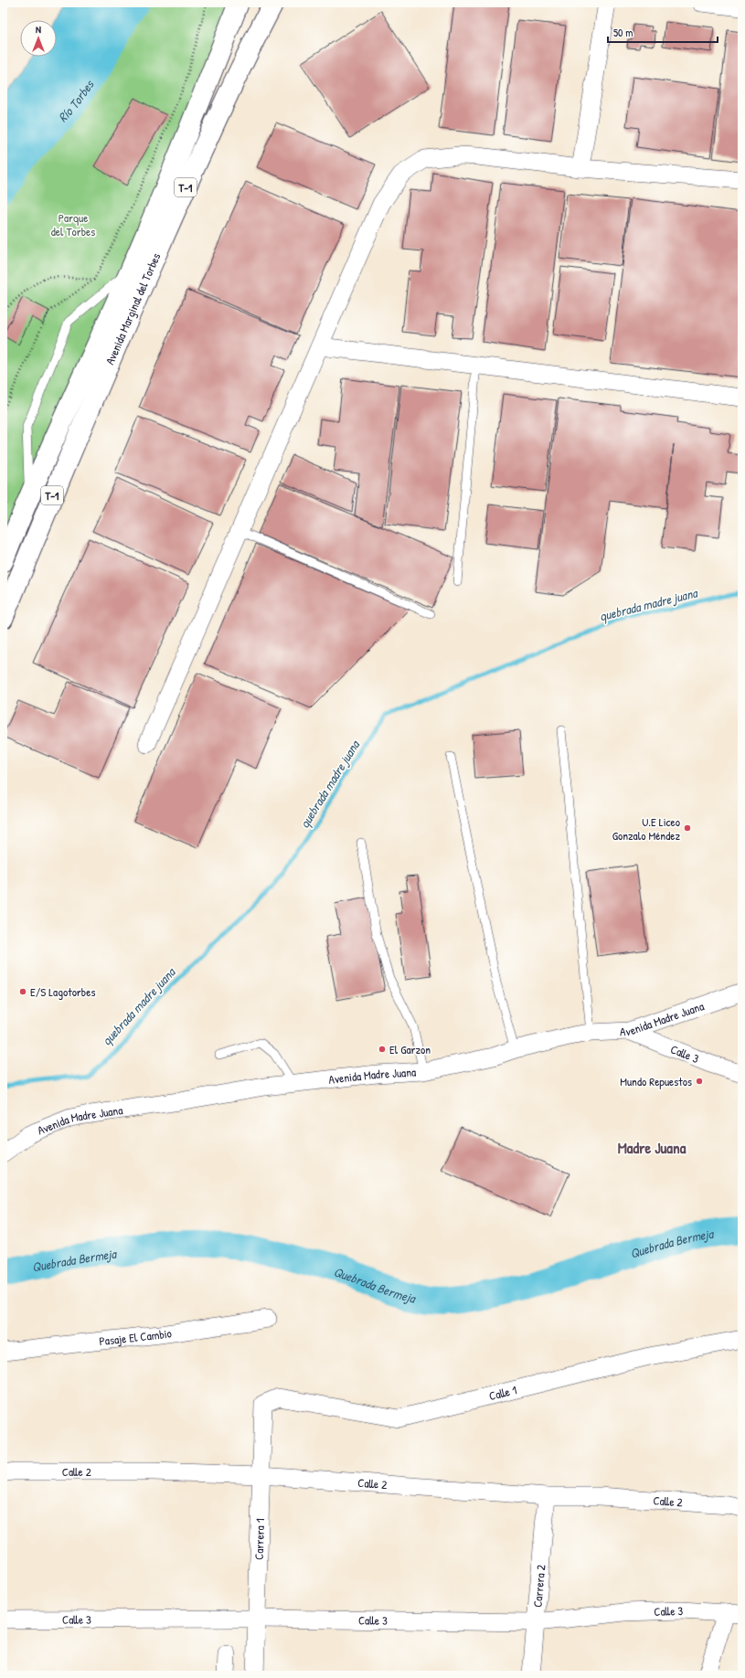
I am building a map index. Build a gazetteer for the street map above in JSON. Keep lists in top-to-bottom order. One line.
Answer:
{"streets":{"highway":["T-1","Avenida Marginal del Torbes"],"street":["Avenida Madre Juana","Calle 3","Pasaje El Cambio","Calle 1","Calle 2","Carrera 1","Carrera 2"]},"crossings":[["Avenida Madre Juana","Calle 3"],["Calle 3","Carrera 1"],["Calle 3","Carrera 2"],["Calle 1","Carrera 1"],["Calle 2","Carrera 1"],["Calle 2","Carrera 2"]],"districts":["Madre Juana"],"water":["Río Torbes","quebrada madre juana","Quebrada Bermeja"],"parks":["Parque del Torbes"],"places":["U.E Liceo Gonzalo Méndez","E/S Lagotorbes","El Garzon","Mundo Repuestos"],"scale_bar":"50 m","north":"top"}
